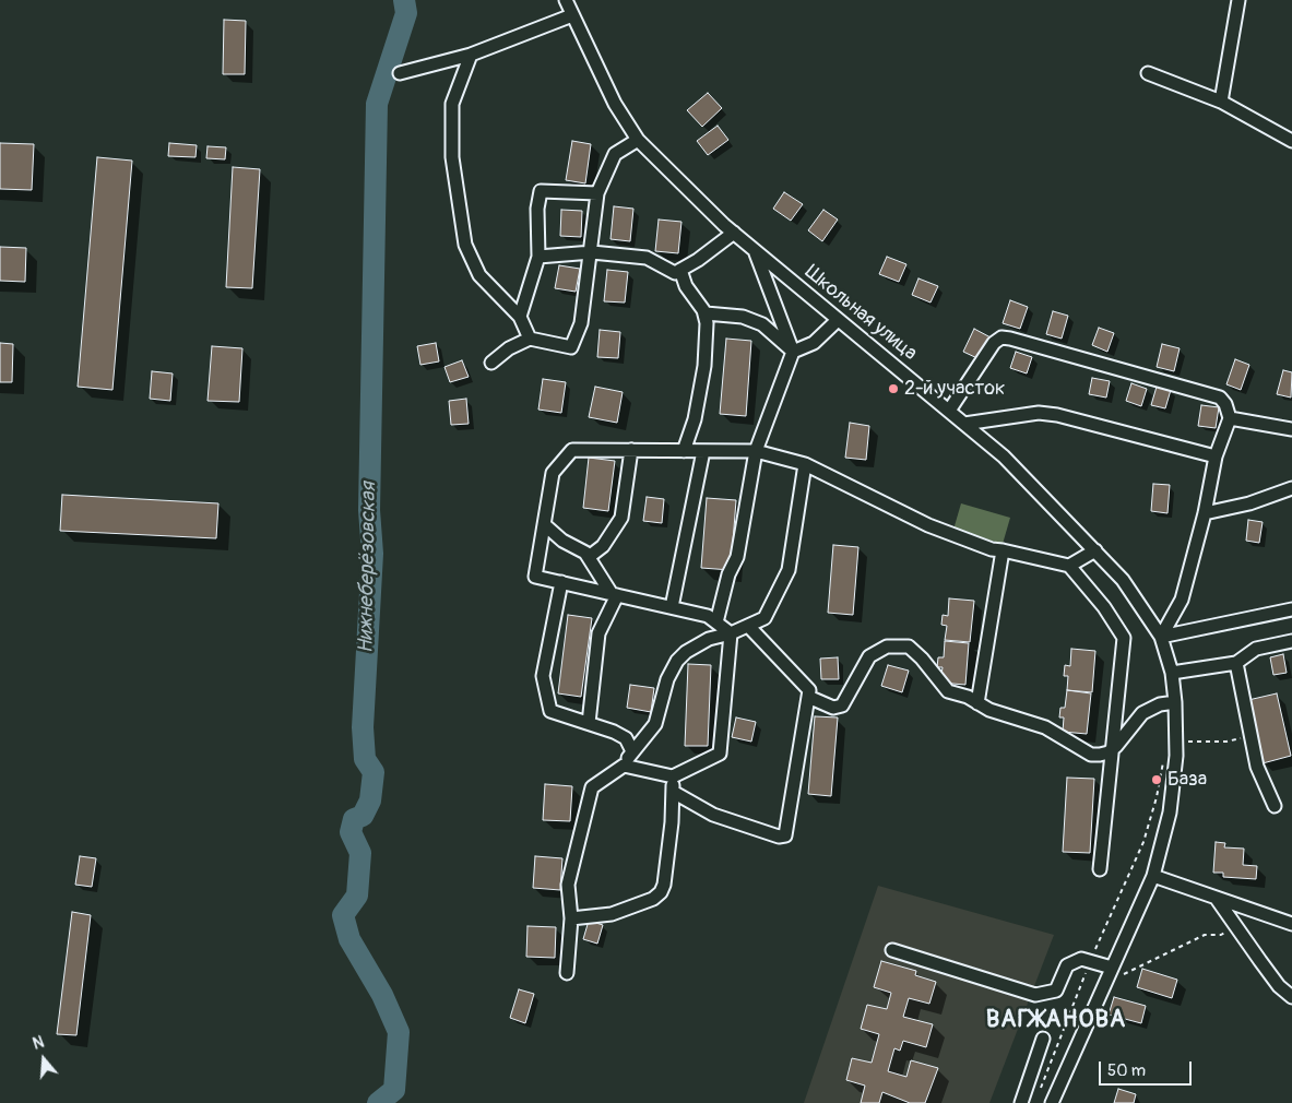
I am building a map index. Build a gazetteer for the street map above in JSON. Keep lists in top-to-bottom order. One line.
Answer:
{"streets":{"street":["Школьная улица"]},"districts":["ВАГЖАНОВА"],"water":["Нижнеберёзовская"],"places":["2-й участок","База"],"scale_bar":"50 m","north":"top"}
